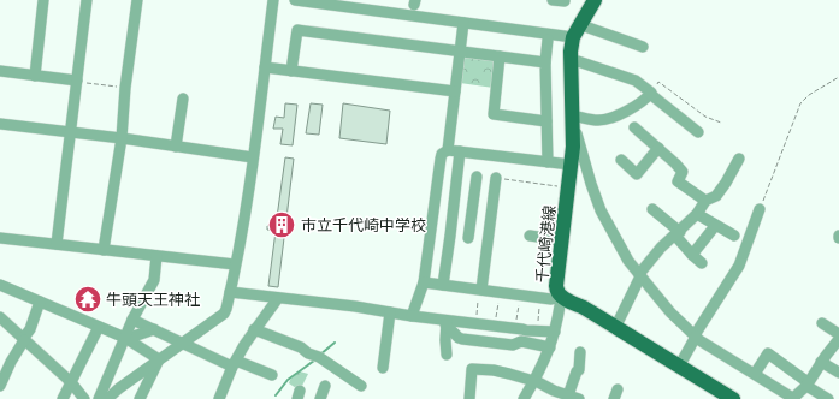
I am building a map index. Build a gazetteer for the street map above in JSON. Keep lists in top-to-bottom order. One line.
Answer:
{"streets":{"main road":["千代崎港線"]},"places":{"building":["市立千代崎中学校"],"temple":["牛頭天王神社"]}}
